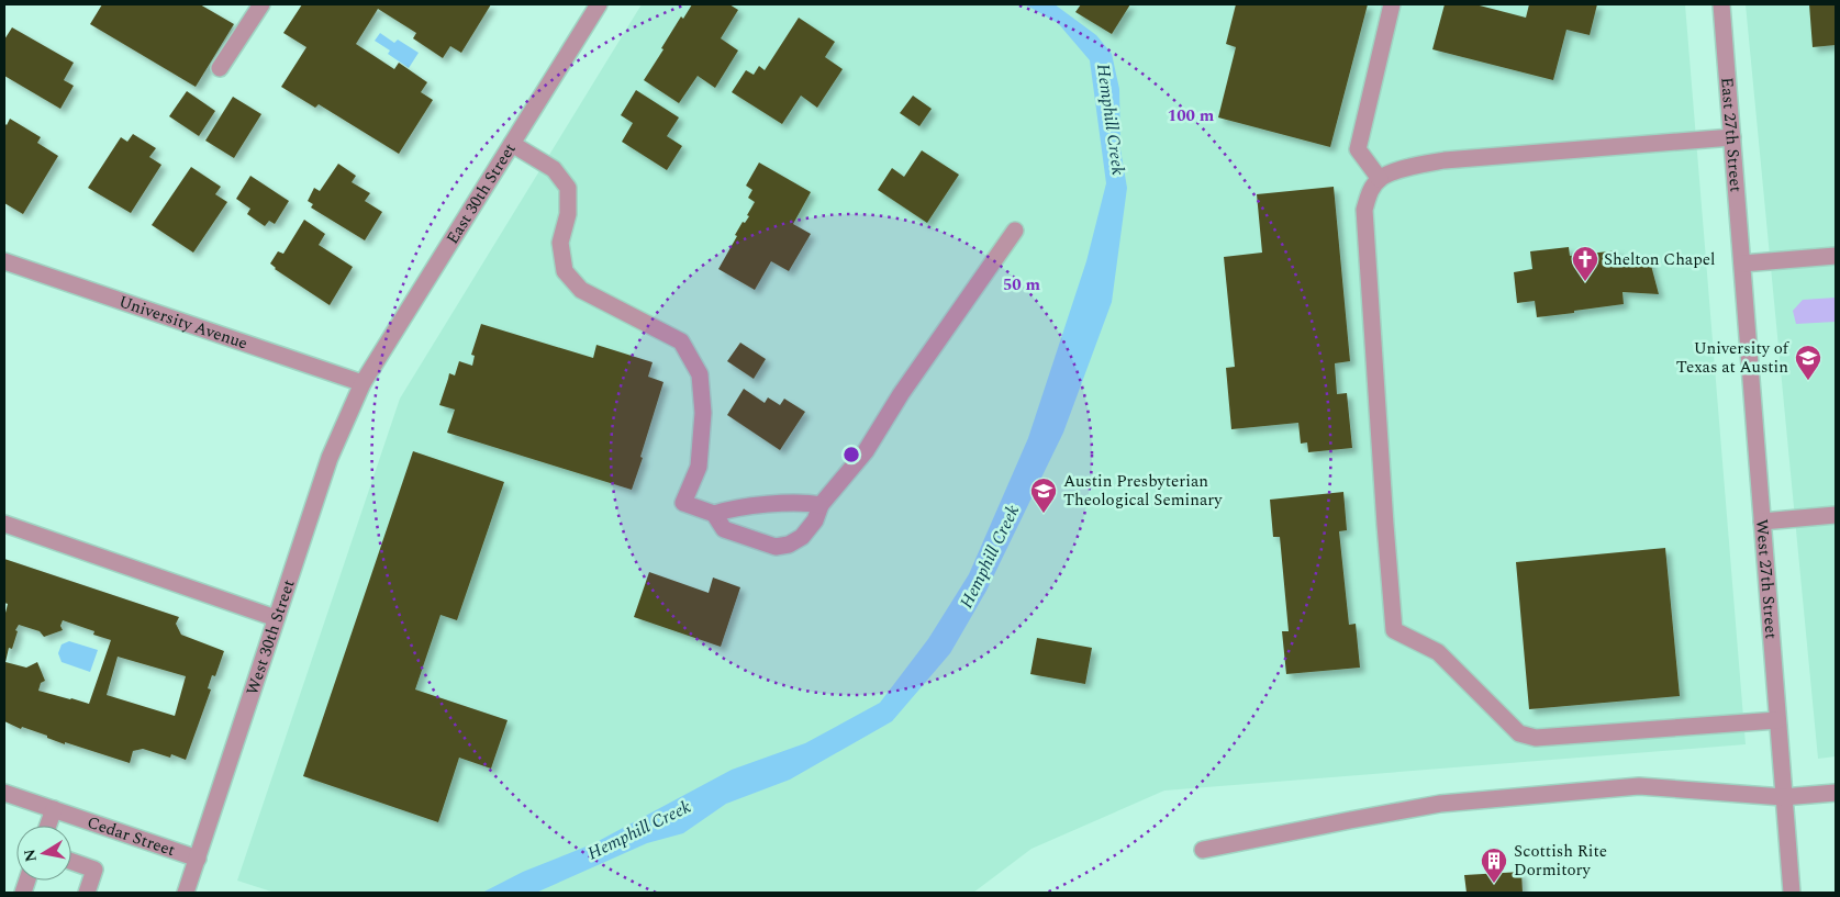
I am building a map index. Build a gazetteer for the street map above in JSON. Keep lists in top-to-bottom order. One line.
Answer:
{"streets":{"street":["East 27th Street","East 30th Street","University Avenue","West 27th Street","West 30th Street","Cedar Street"]},"crossings":[["East 27th Street","West 27th Street"],["East 30th Street","University Avenue"],["East 30th Street","West 30th Street"],["University Avenue","West 30th Street"],["West 30th Street","Cedar Street"]],"water":["Hemphill Creek"],"places":{"church":["Shelton Chapel"],"school or university":["University of Texas at Austin","Austin Presbyterian Theological Seminary"],"building":["Scottish Rite Dormitory"]},"north":"left","rings":["100 m","50 m"]}
